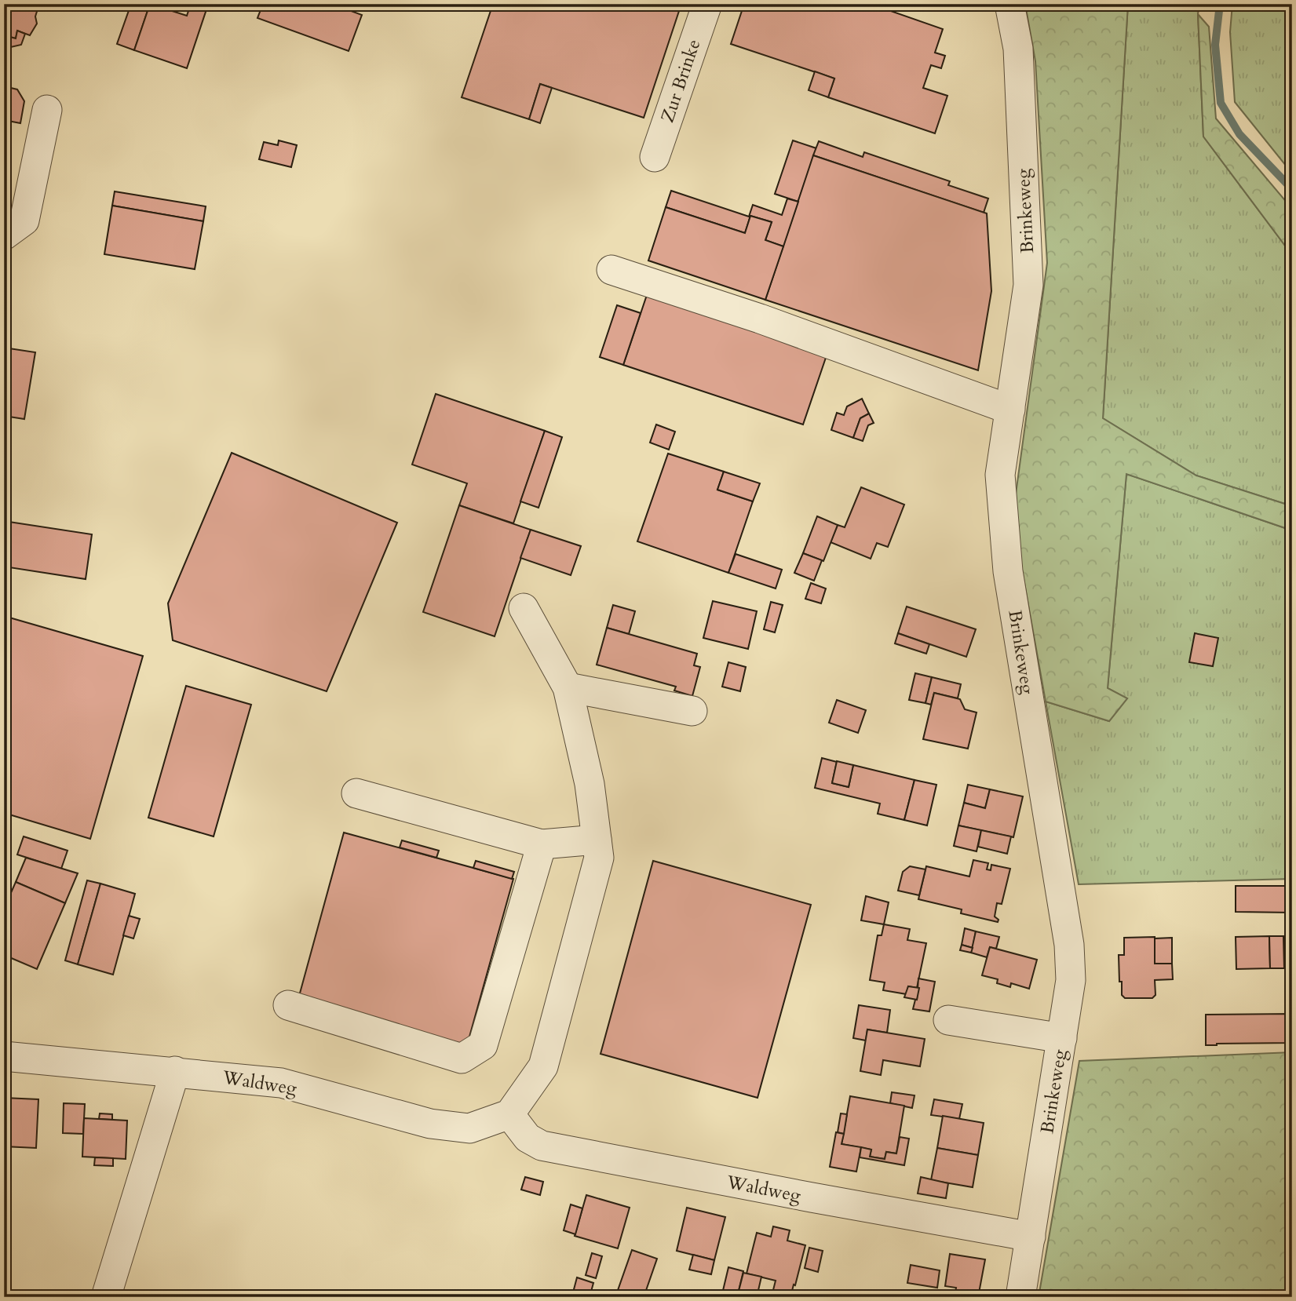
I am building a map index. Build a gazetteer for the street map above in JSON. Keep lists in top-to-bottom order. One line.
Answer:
{"streets":{"street":["Zur Brinke","Brinkeweg","Waldweg"]},"crossings":[["Brinkeweg","Waldweg"]]}
